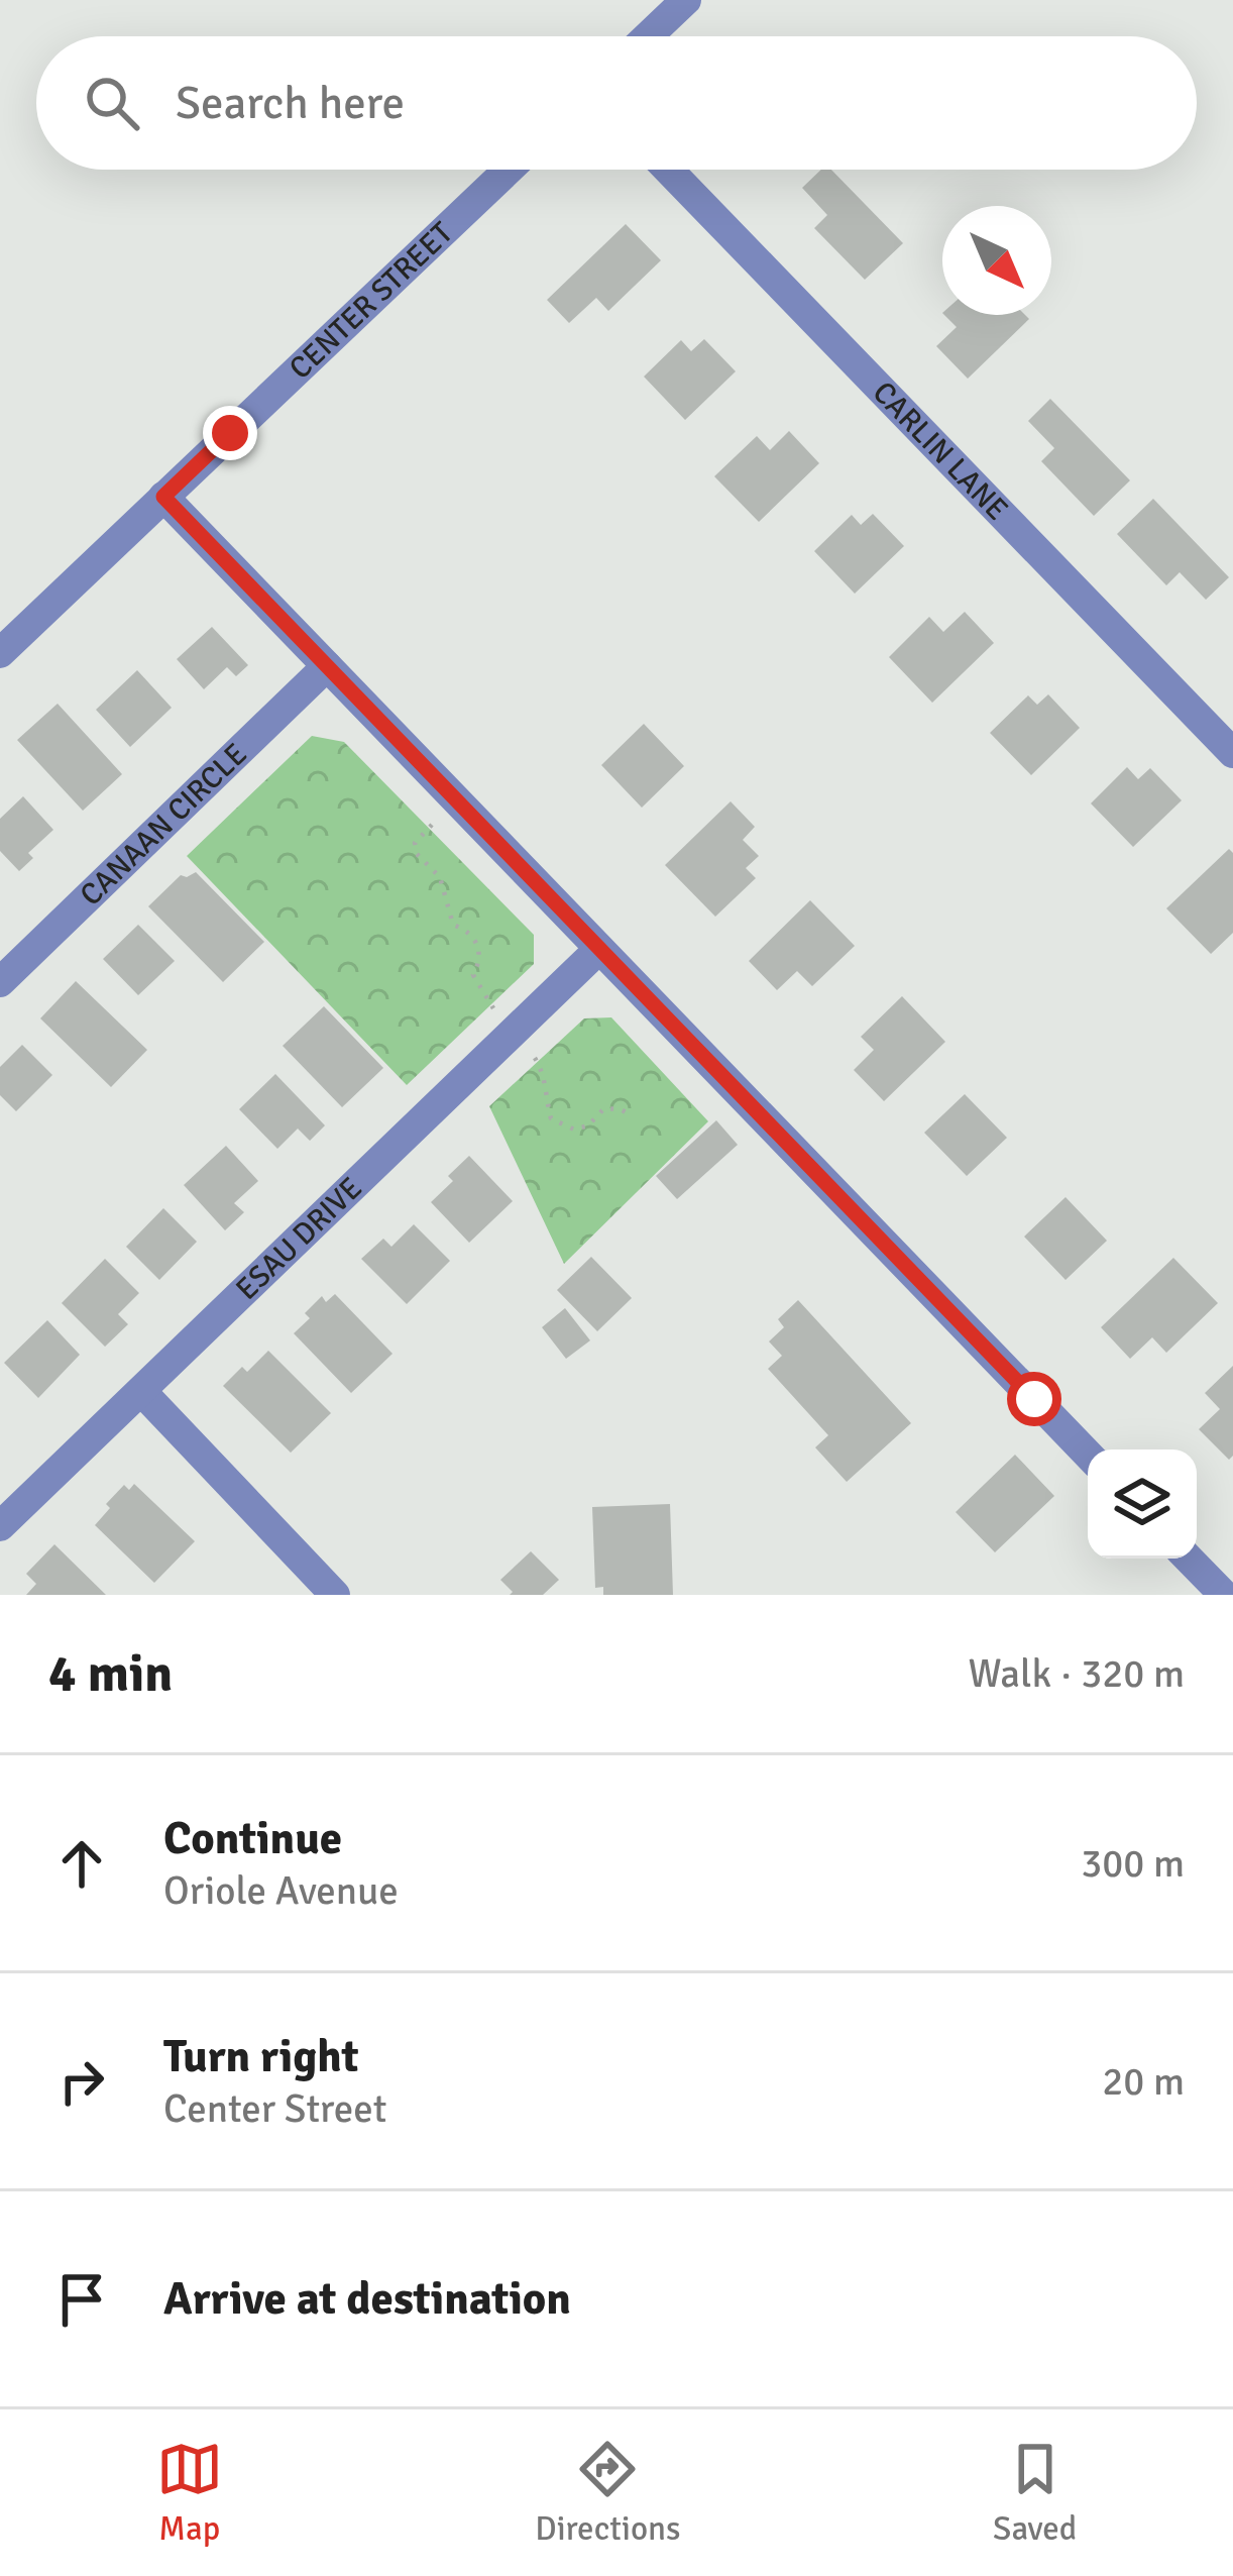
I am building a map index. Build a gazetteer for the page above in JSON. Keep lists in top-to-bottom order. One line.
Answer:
{"streets":{"street":["CENTER STREET","CARLIN LANE","CANAAN CIRCLE","ESAU DRIVE"]},"north":"bottom right","page":{"search":"Search here","heading":["4 min","Walk · 320 m"],"list":[["Continue","Oriole Avenue","300 m"],["Turn right","Center Street","20 m"],"Arrive at destination"],"nav":["Map","Directions","Saved"]}}
